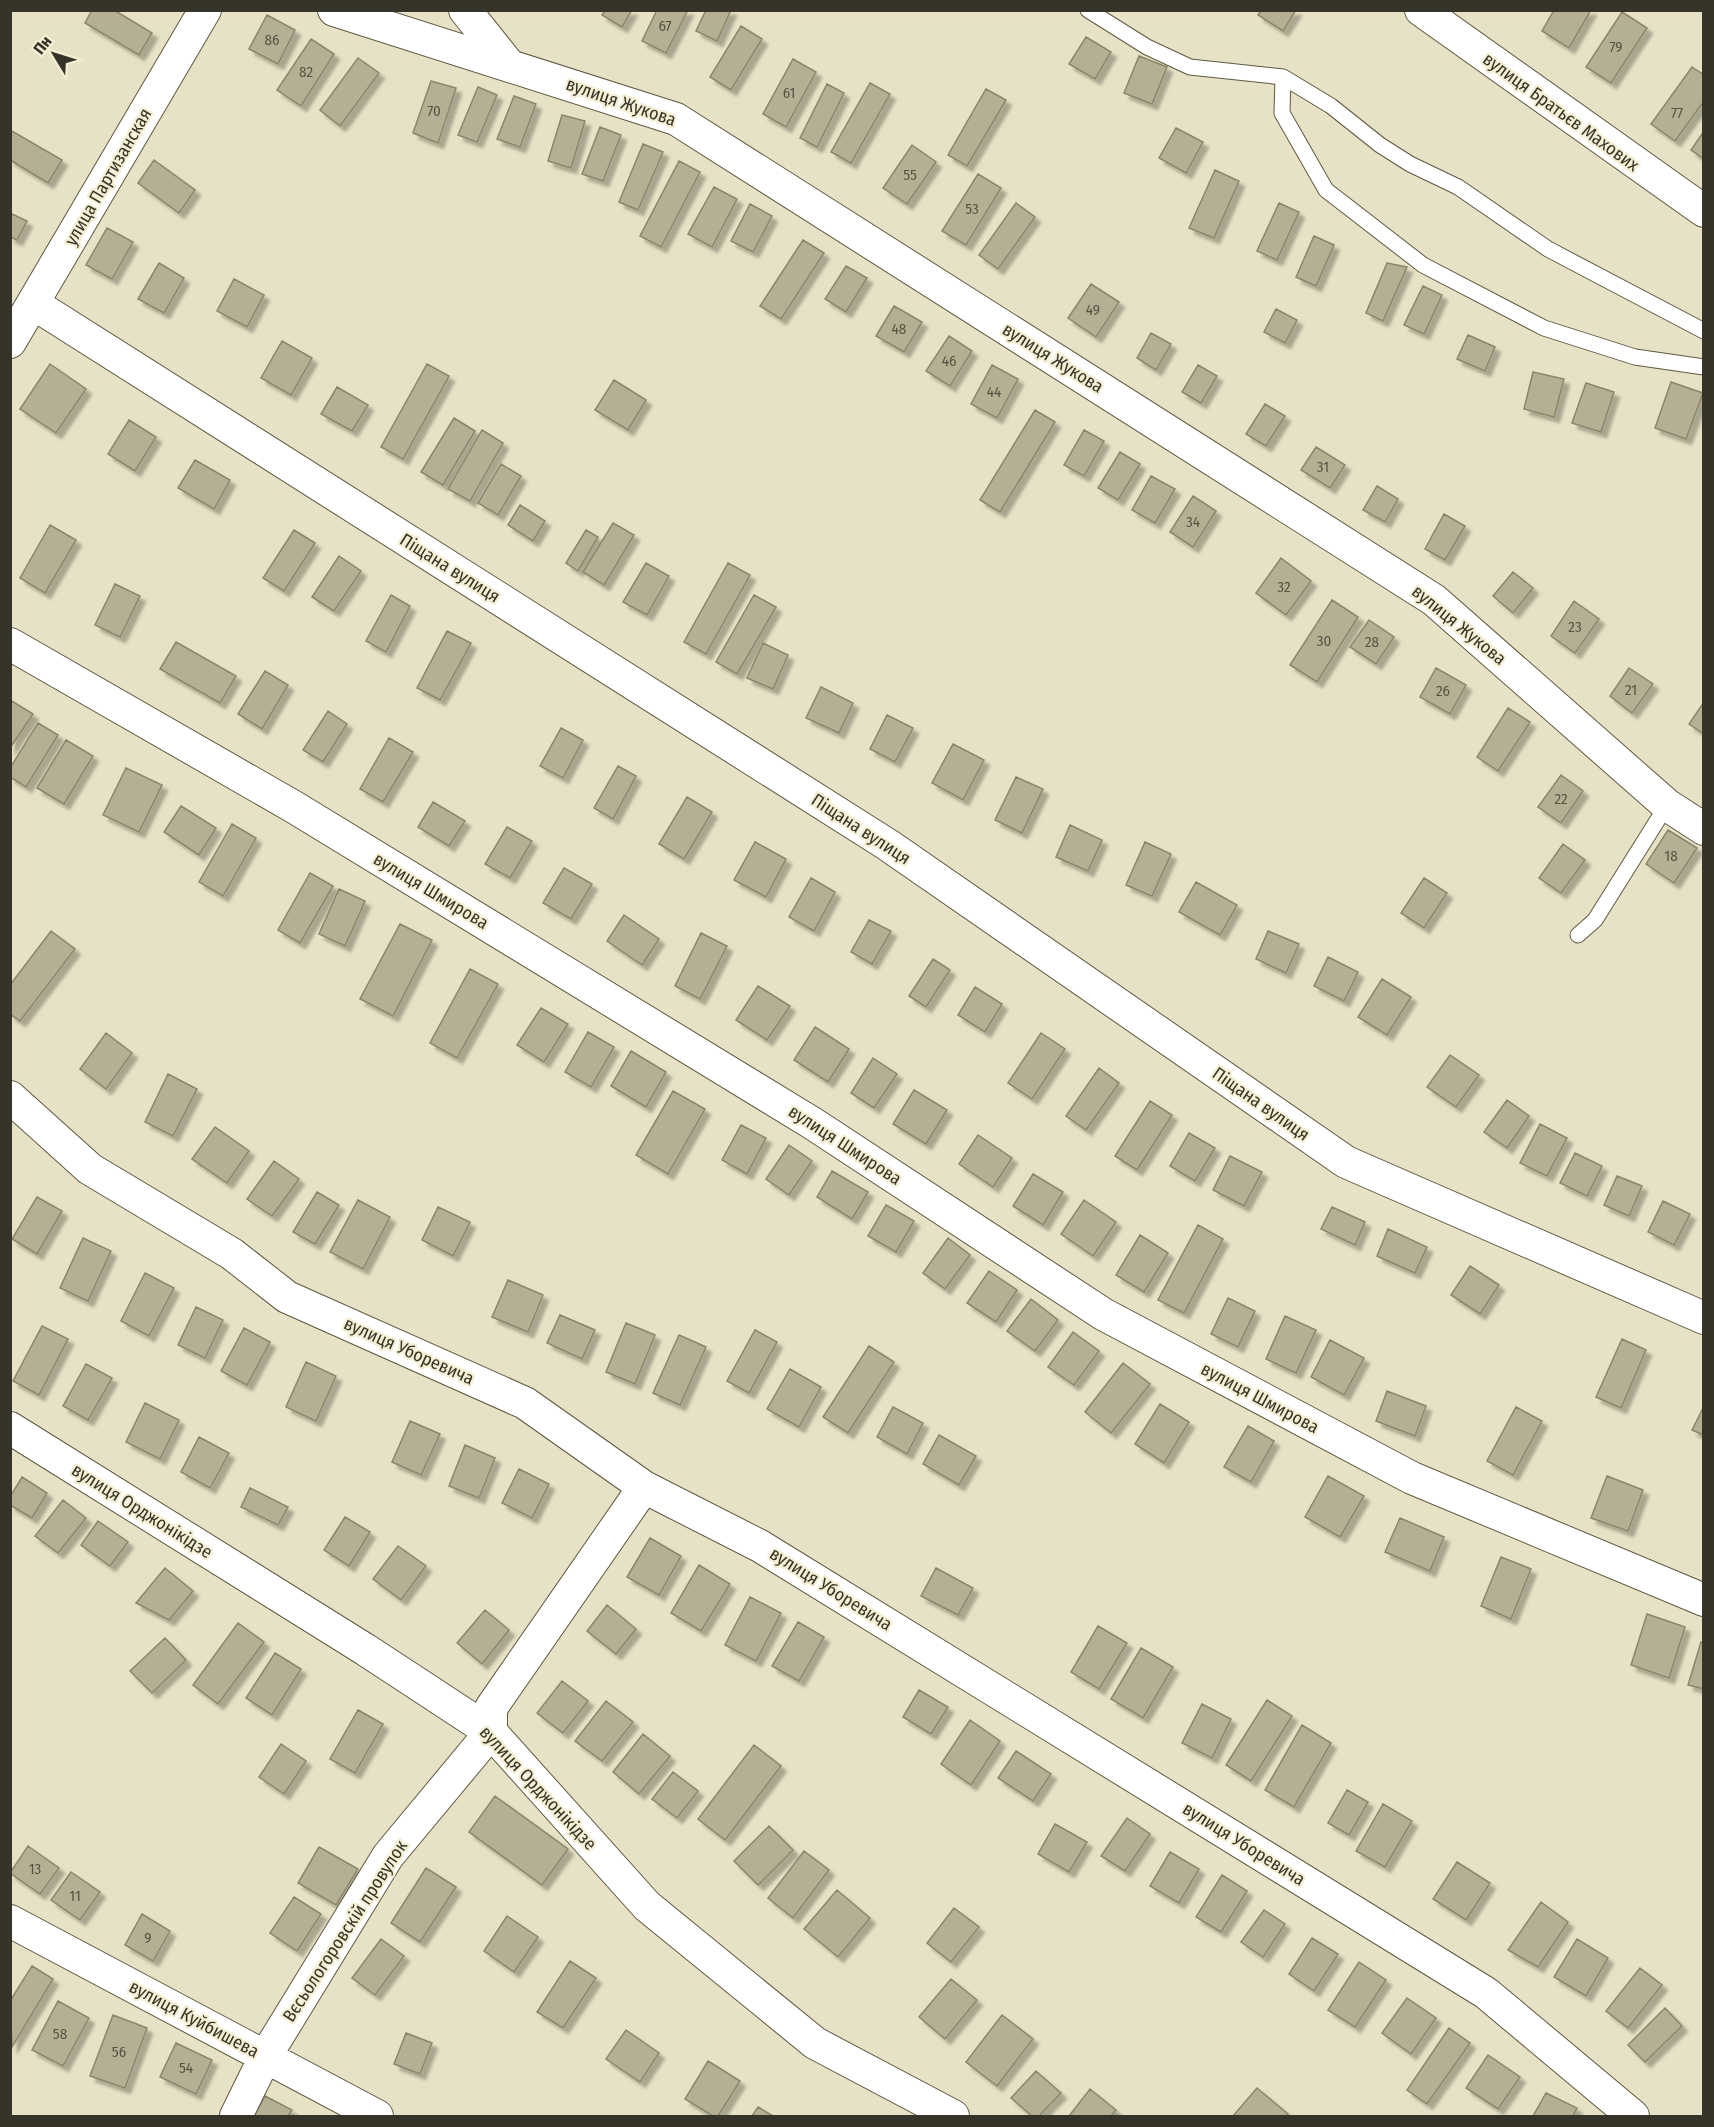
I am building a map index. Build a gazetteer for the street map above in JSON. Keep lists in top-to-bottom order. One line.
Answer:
{"streets":{"street":["вулиця Жукова","вулиця Братьєв Махових","улица Партизанская","Піщана вулиця","вулиця Шмирова","вулиця Уборевича","вулиця Орджонікідзе","Вєсьологоровскій провулок","вулиця Куйбишева"]},"crossings":[["улица Партизанская","Піщана вулиця"],["вулиця Орджонікідзе","Вєсьологоровскій провулок"],["Вєсьологоровскій провулок","вулиця Куйбишева"]],"house_numbers":["67","86","79","82","61","70","77","55","53","49","48","46","44","31","34","32","23","30","28","21","26","22","18","13","11","9","58","56","54"],"north":"top left"}
